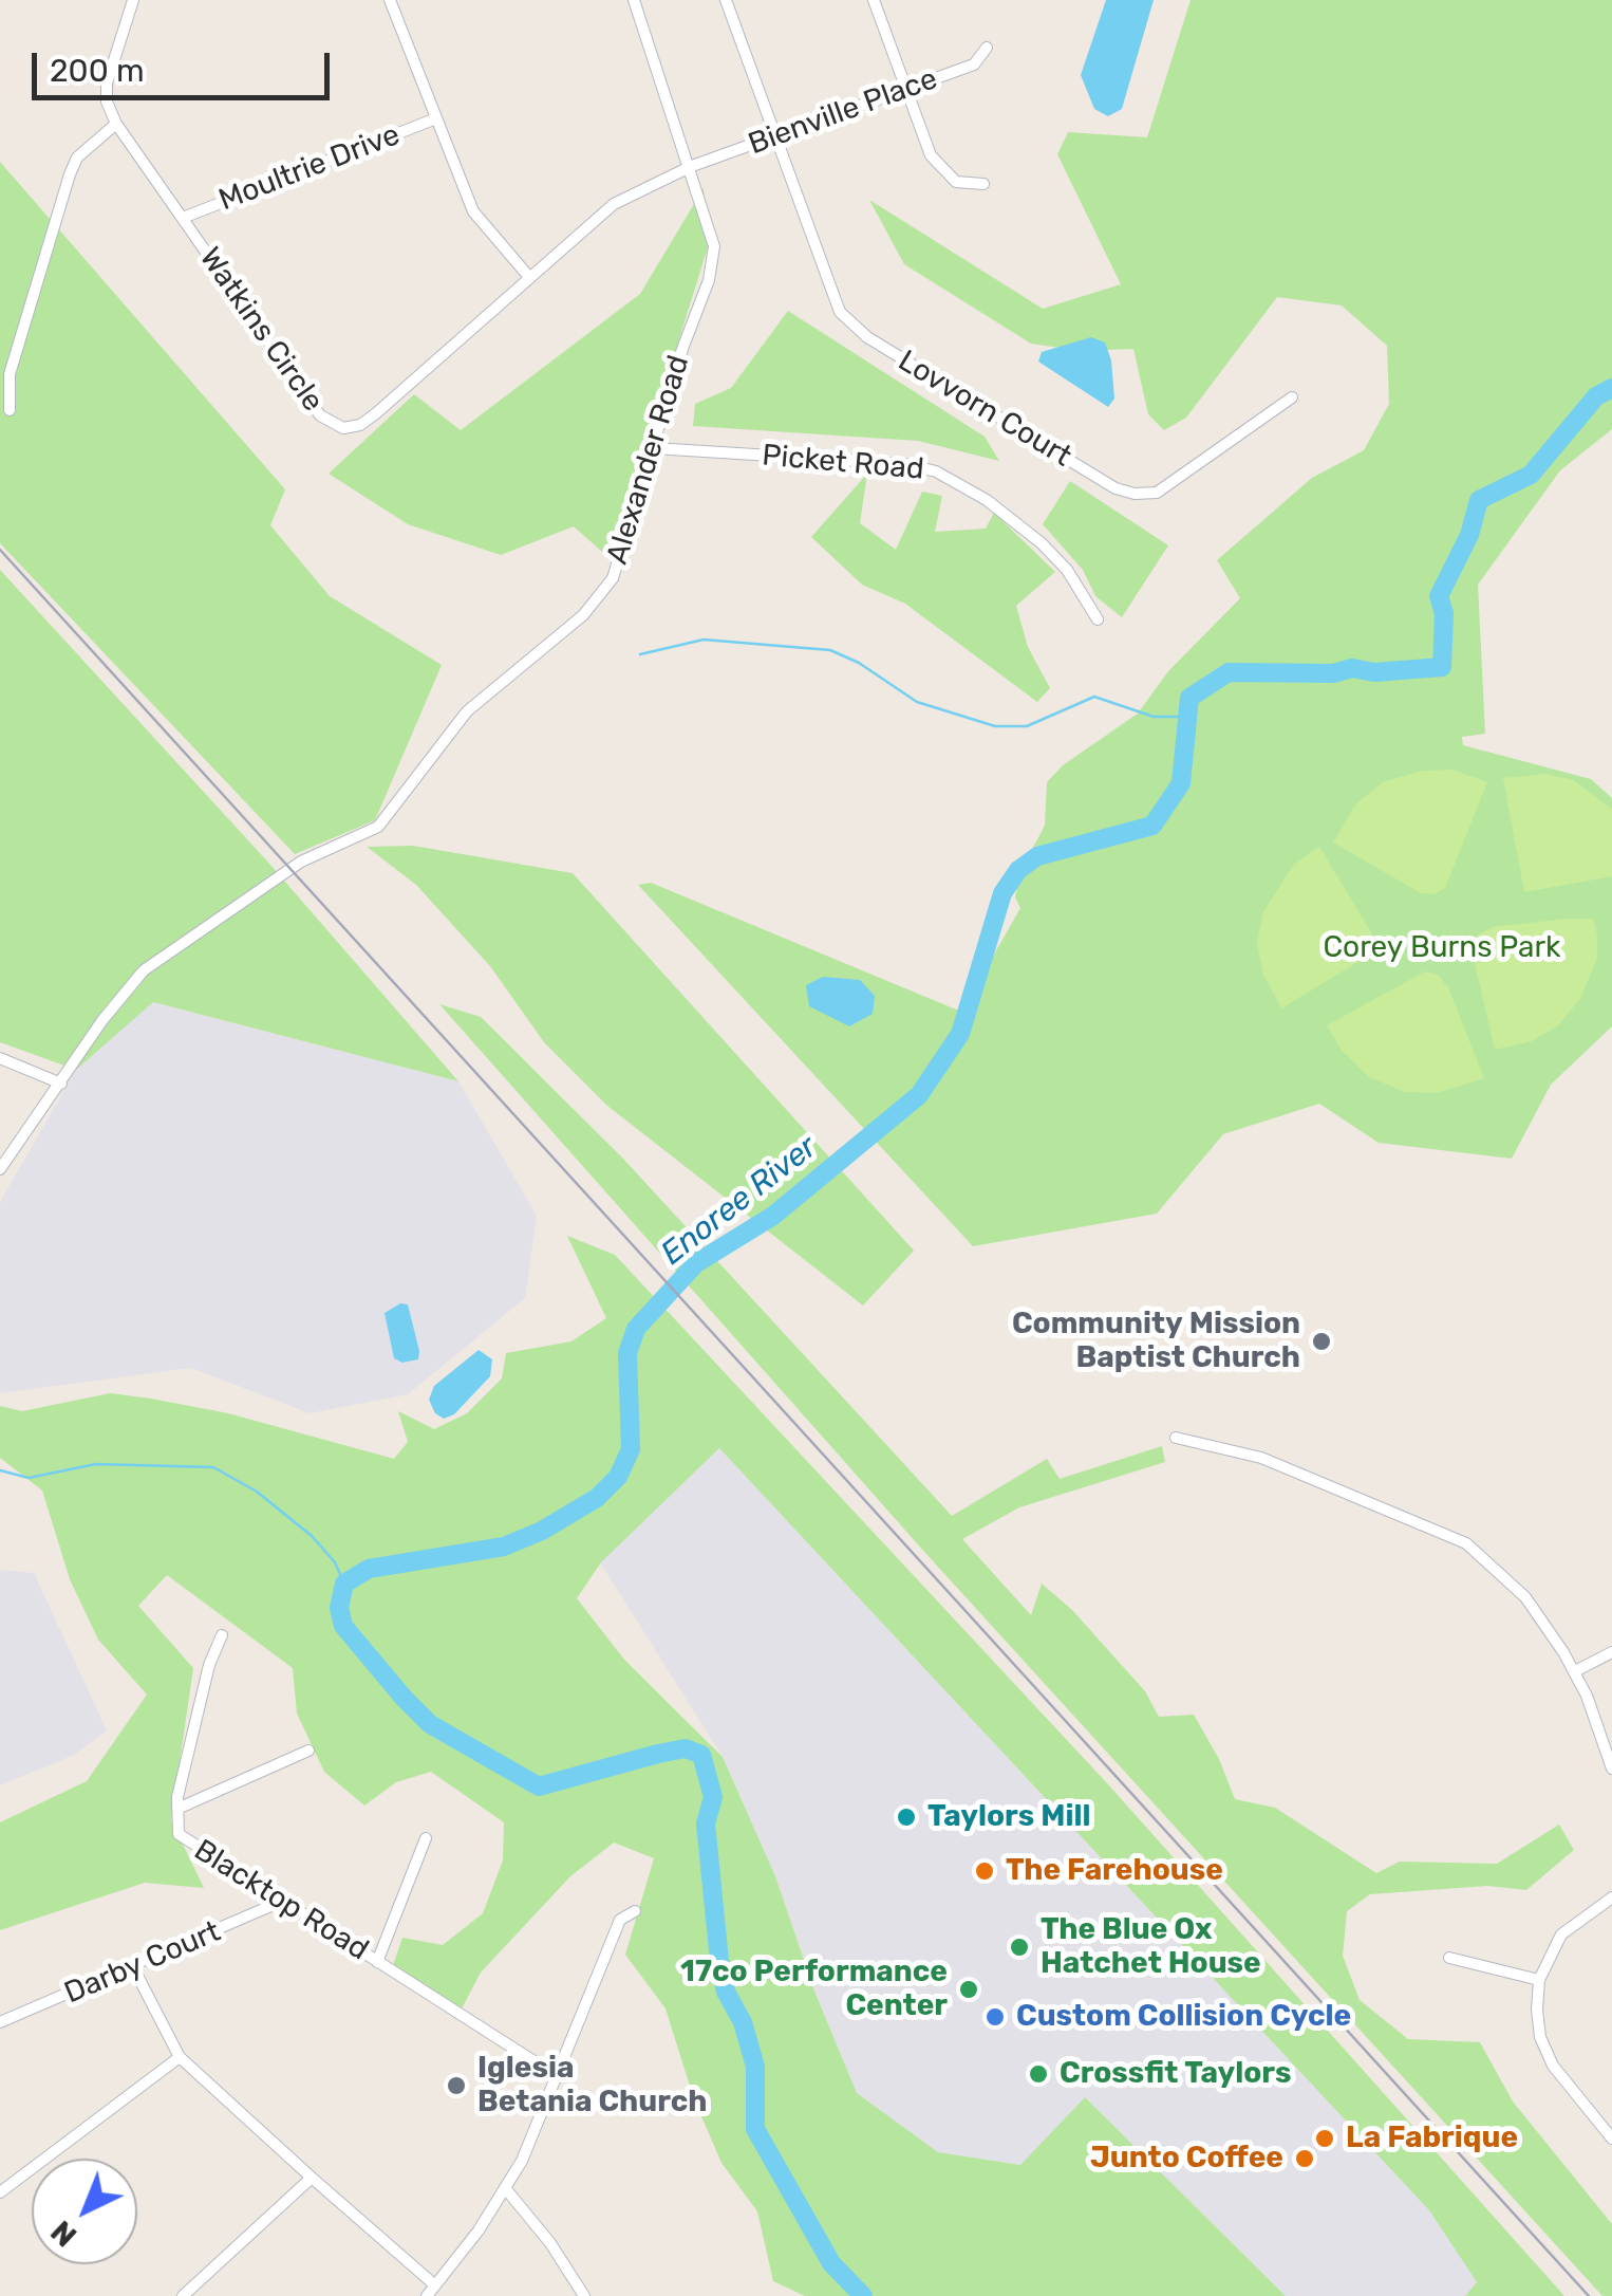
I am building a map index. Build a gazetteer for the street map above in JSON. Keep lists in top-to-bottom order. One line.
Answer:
{"streets":{"street":["Bienville Place","Moultrie Drive","Watkins Circle","Lovvorn Court","Alexander Road","Picket Road","Blacktop Road","Darby Court"]},"crossings":[["Bienville Place","Watkins Circle"],["Bienville Place","Lovvorn Court"],["Bienville Place","Alexander Road"],["Moultrie Drive","Watkins Circle"],["Watkins Circle","Alexander Road"],["Alexander Road","Picket Road"],["Blacktop Road","Darby Court"]],"water":["Enoree River"],"parks":["Corey Burns Park"],"places":["Community Mission Baptist Church","Taylors Mill","The Farehouse","The Blue Ox Hatchet House","17co Performance Center","Custom Collision Cycle","Crossfit Taylors","Iglesia Betania Church","La Fabrique","Junto Coffee"],"scale_bar":"200 m","north":"bottom left"}
